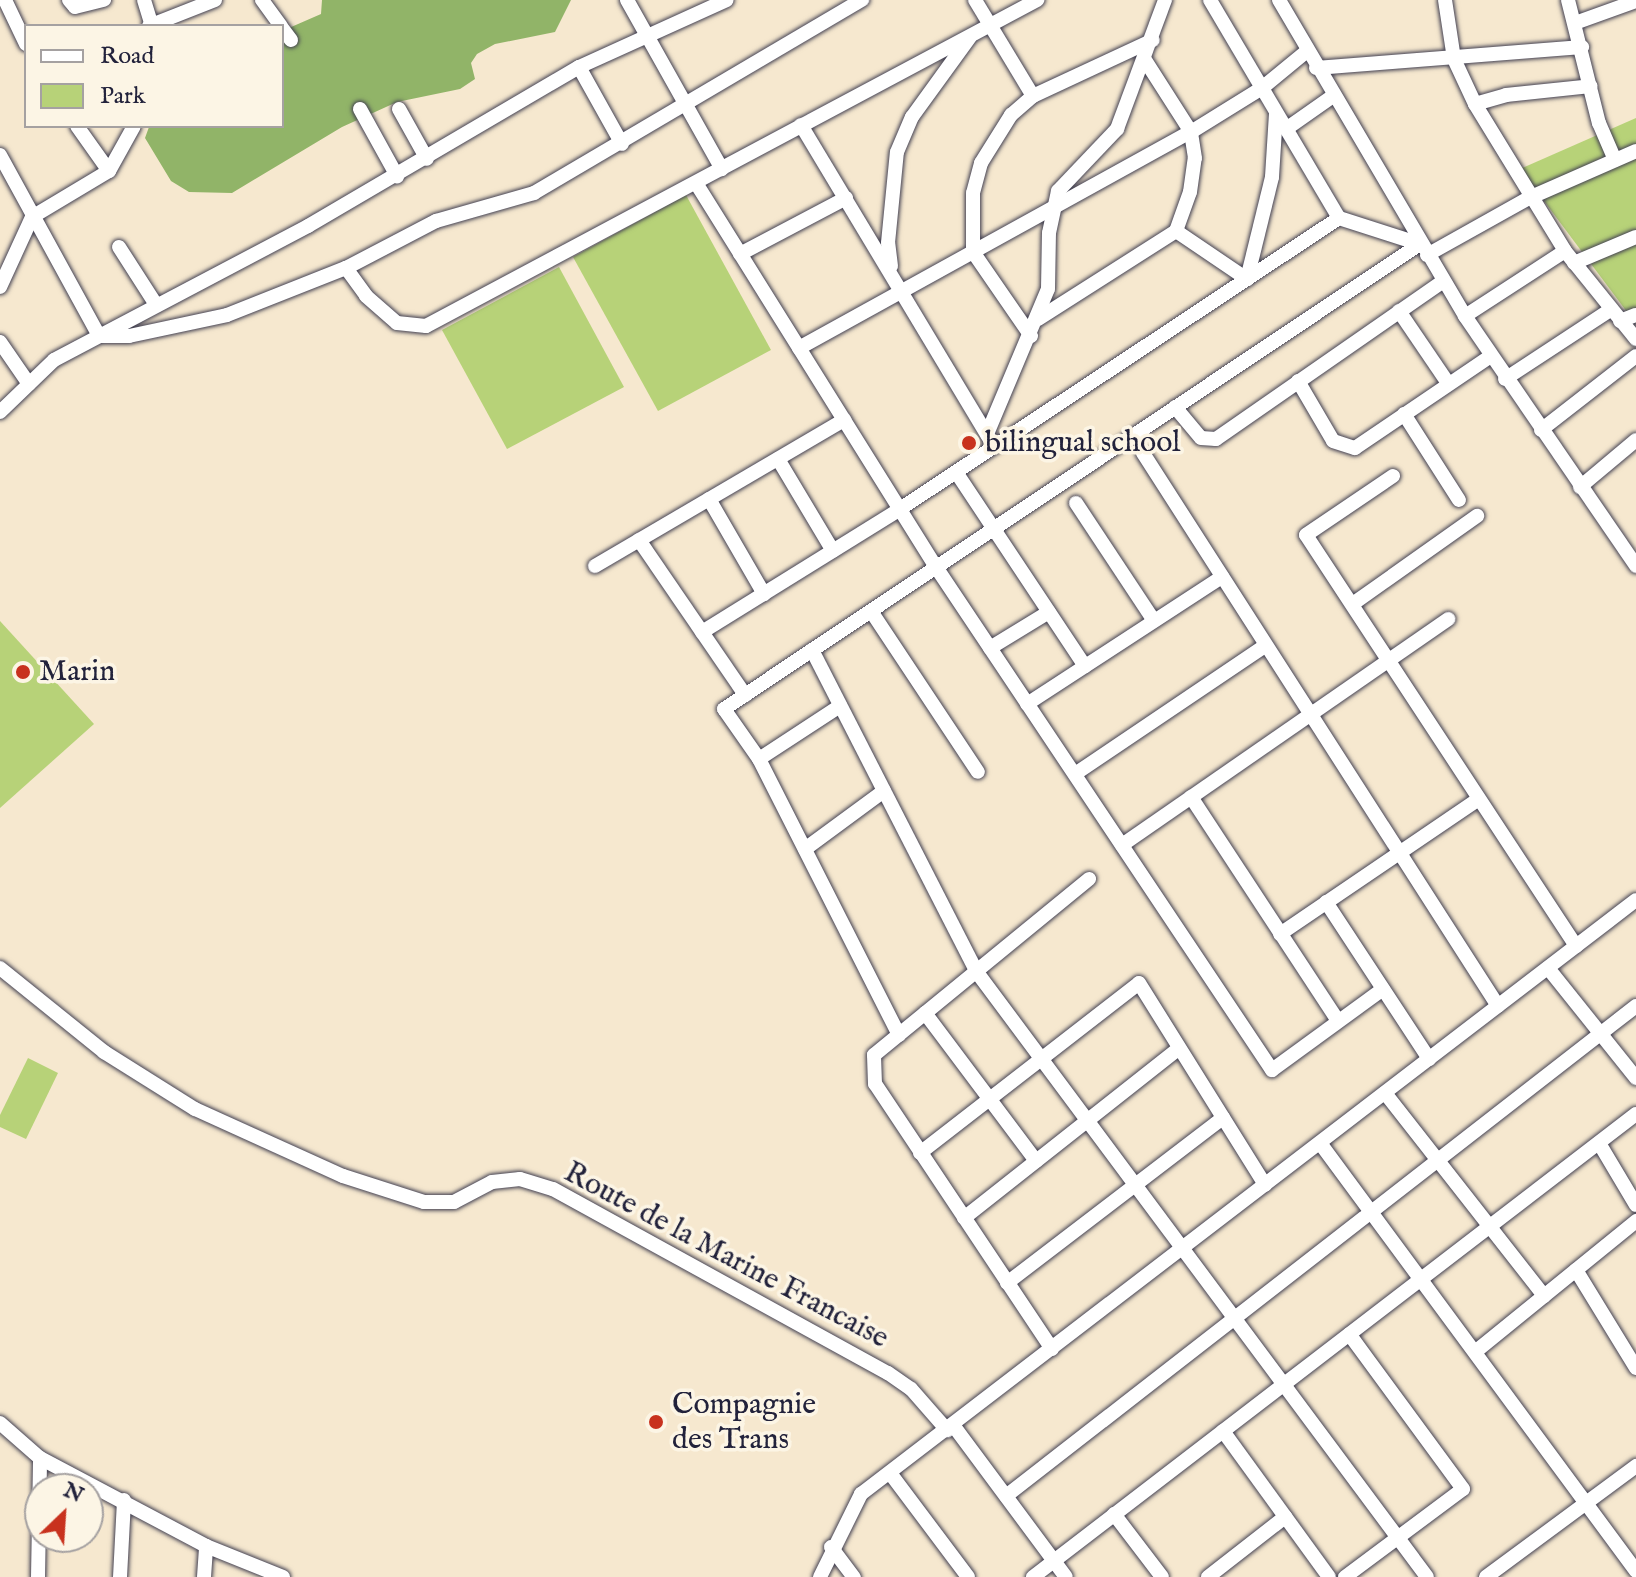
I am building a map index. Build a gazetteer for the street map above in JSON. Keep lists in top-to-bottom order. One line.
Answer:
{"streets":{"street":["Route de la Marine Francaise"]},"places":["bilingual school","Marin","Compagnie des Trans"],"legend":["Road","Park"],"north":"top right"}
